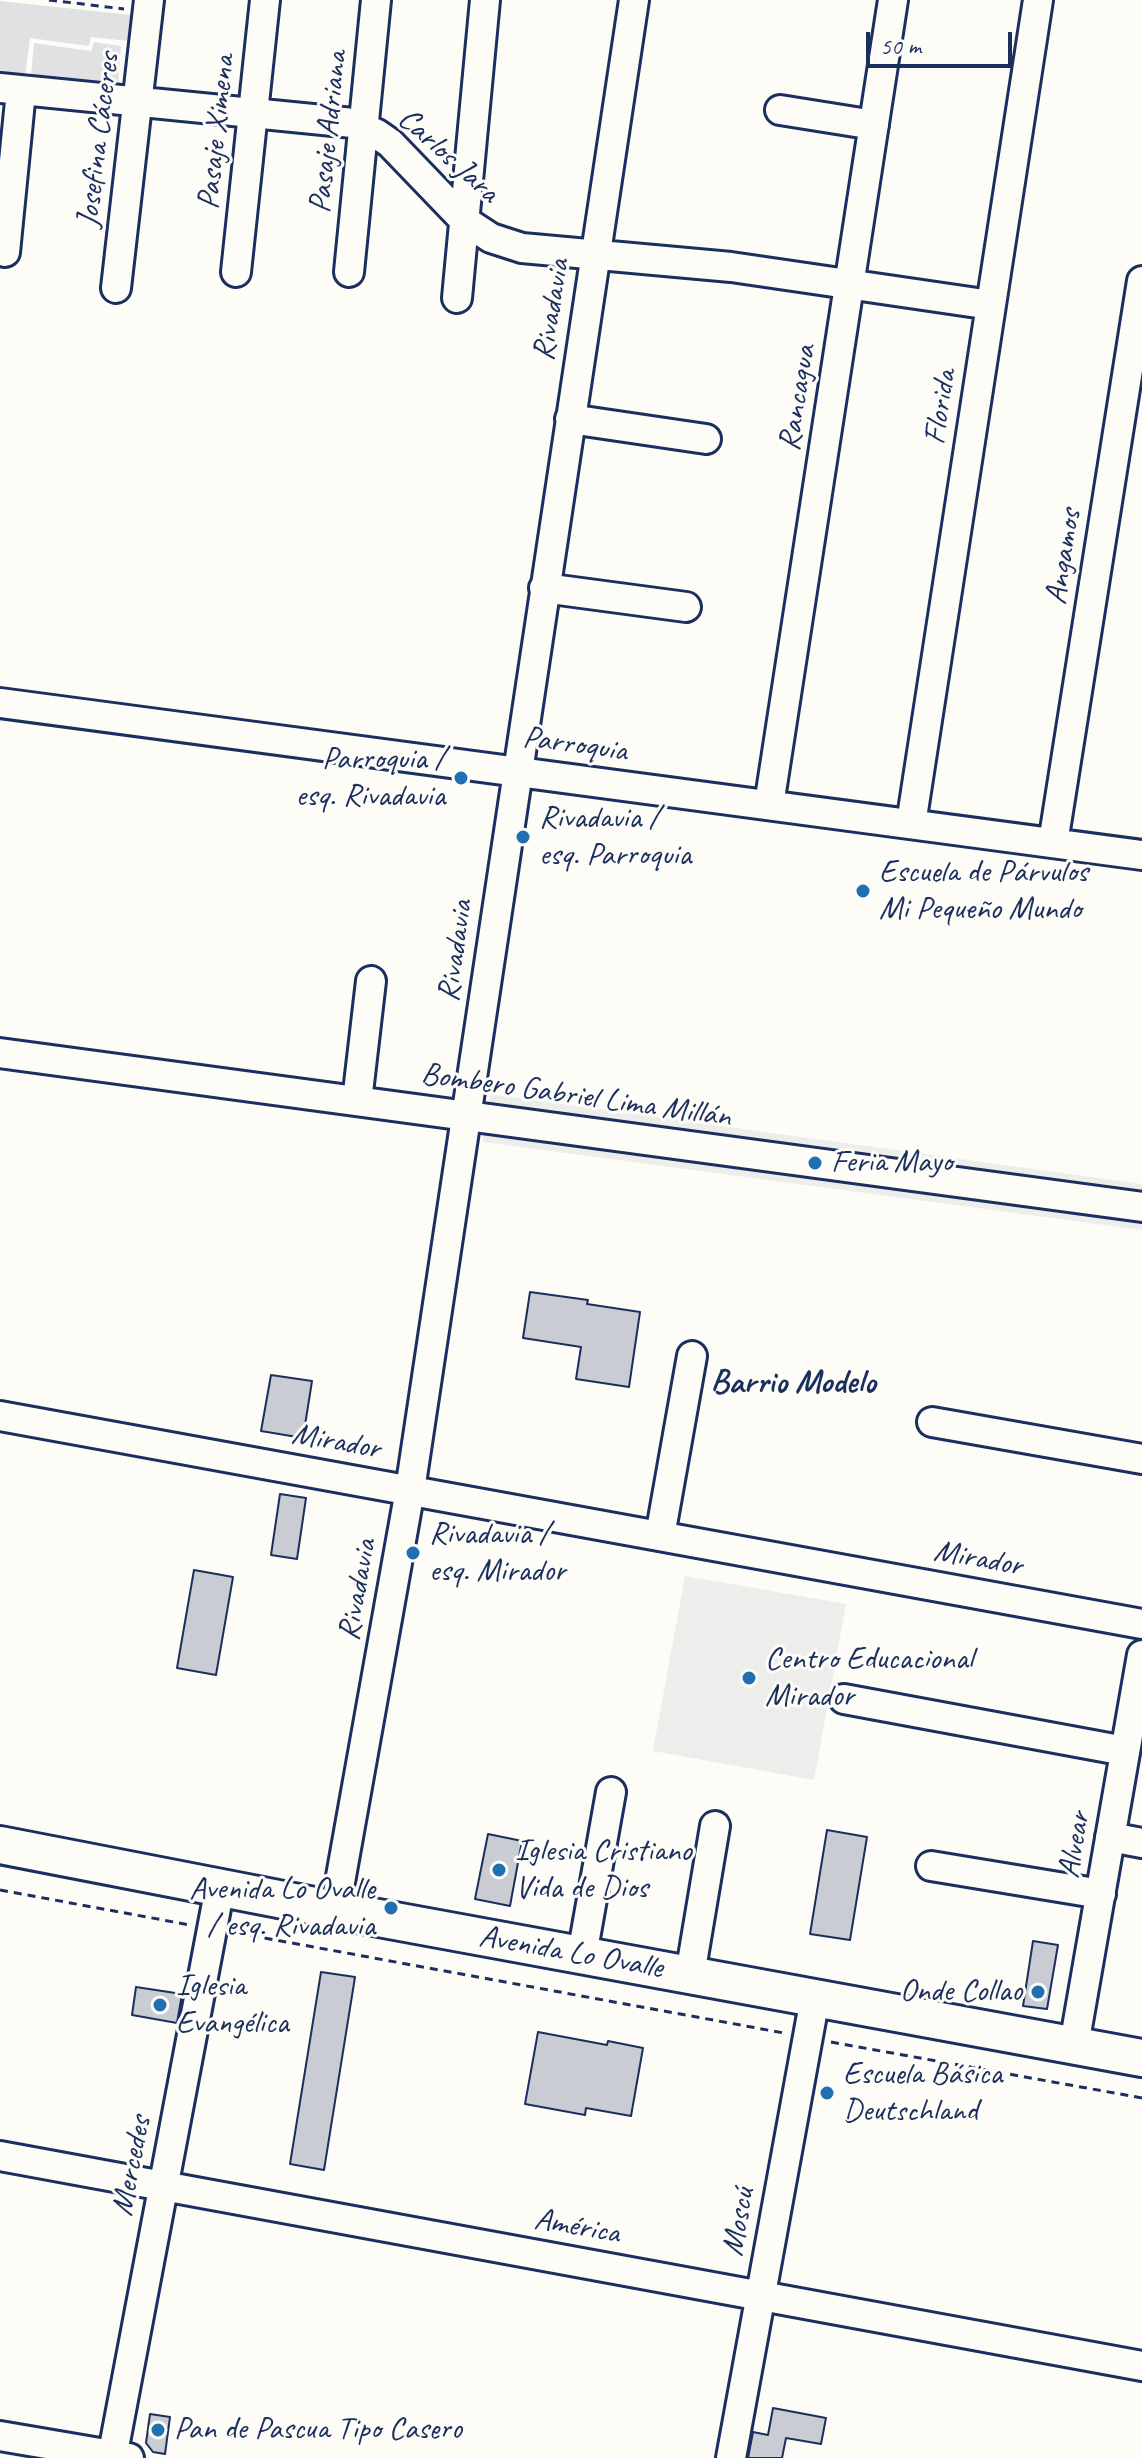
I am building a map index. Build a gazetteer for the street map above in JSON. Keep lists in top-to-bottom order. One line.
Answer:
{"streets":{"main road":["Avenida Lo Ovalle"],"street":["Pasaje Ximena","Pasaje Adriana","Josefina Cáceres","Carlos Jara","Rivadavia","Rancagua","Florida","Angamos","Parroquia","Bombero Gabriel Lima Millán","Mirador","Alvear","Mercedes","Moscú","América"]},"crossings":[["Pasaje Ximena","Carlos Jara"],["Pasaje Adriana","Carlos Jara"],["Josefina Cáceres","Carlos Jara"],["Carlos Jara","Rivadavia"],["Carlos Jara","Rancagua"],["Carlos Jara","Florida"],["Rivadavia","Parroquia"],["Rivadavia","Bombero Gabriel Lima Millán"],["Rivadavia","Mirador"],["Rivadavia","Avenida Lo Ovalle"],["Rancagua","Parroquia"],["Florida","Parroquia"],["Angamos","Parroquia"],["Alvear","Avenida Lo Ovalle"],["Avenida Lo Ovalle","Mercedes"],["Avenida Lo Ovalle","Moscú"],["Mercedes","América"],["Moscú","América"]],"districts":["Barrio Modelo"],"places":["Parroquia / esq. Rivadavia","Rivadavia / esq. Parroquia","Escuela de Párvulos Mi Pequeño Mundo","Feria Mayo","Rivadavia / esq. Mirador","Centro Educacional Mirador","Iglesia Cristiano Vida de Dios","Avenida Lo Ovalle / esq. Rivadavia","Onde Collao","Iglesia Evangélica","Escuela Básica Deutschland","Pan de Pascua Tipo Casero"],"scale_bar":"50 m"}
